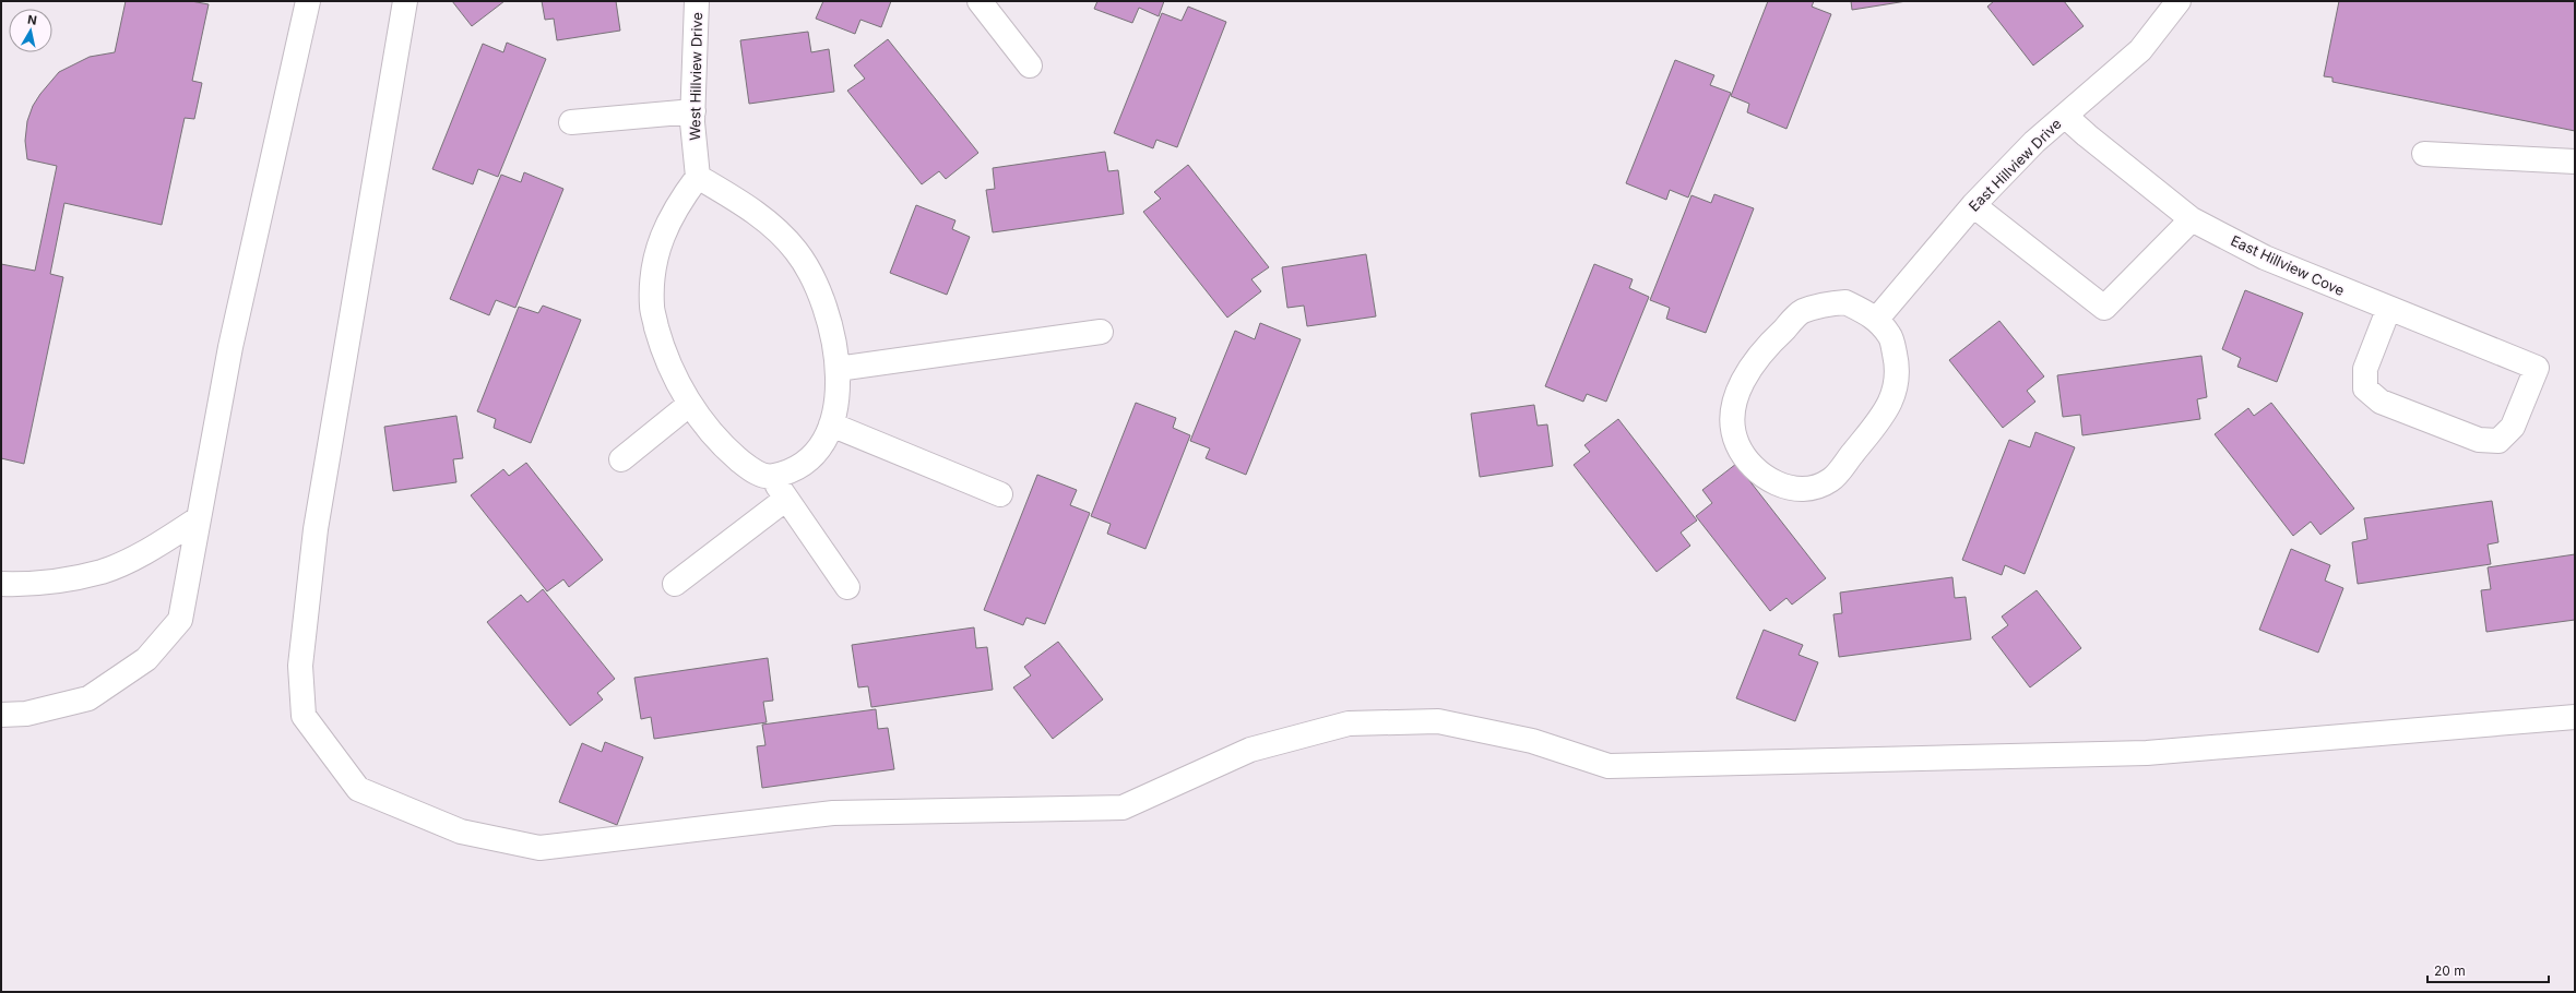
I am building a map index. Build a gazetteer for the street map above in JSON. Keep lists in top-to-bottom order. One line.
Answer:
{"streets":{"street":["West Hillview Drive","East Hillview Drive","East Hillview Cove"]},"crossings":[["East Hillview Drive","East Hillview Cove"]],"scale_bar":"20 m","north":"top"}
